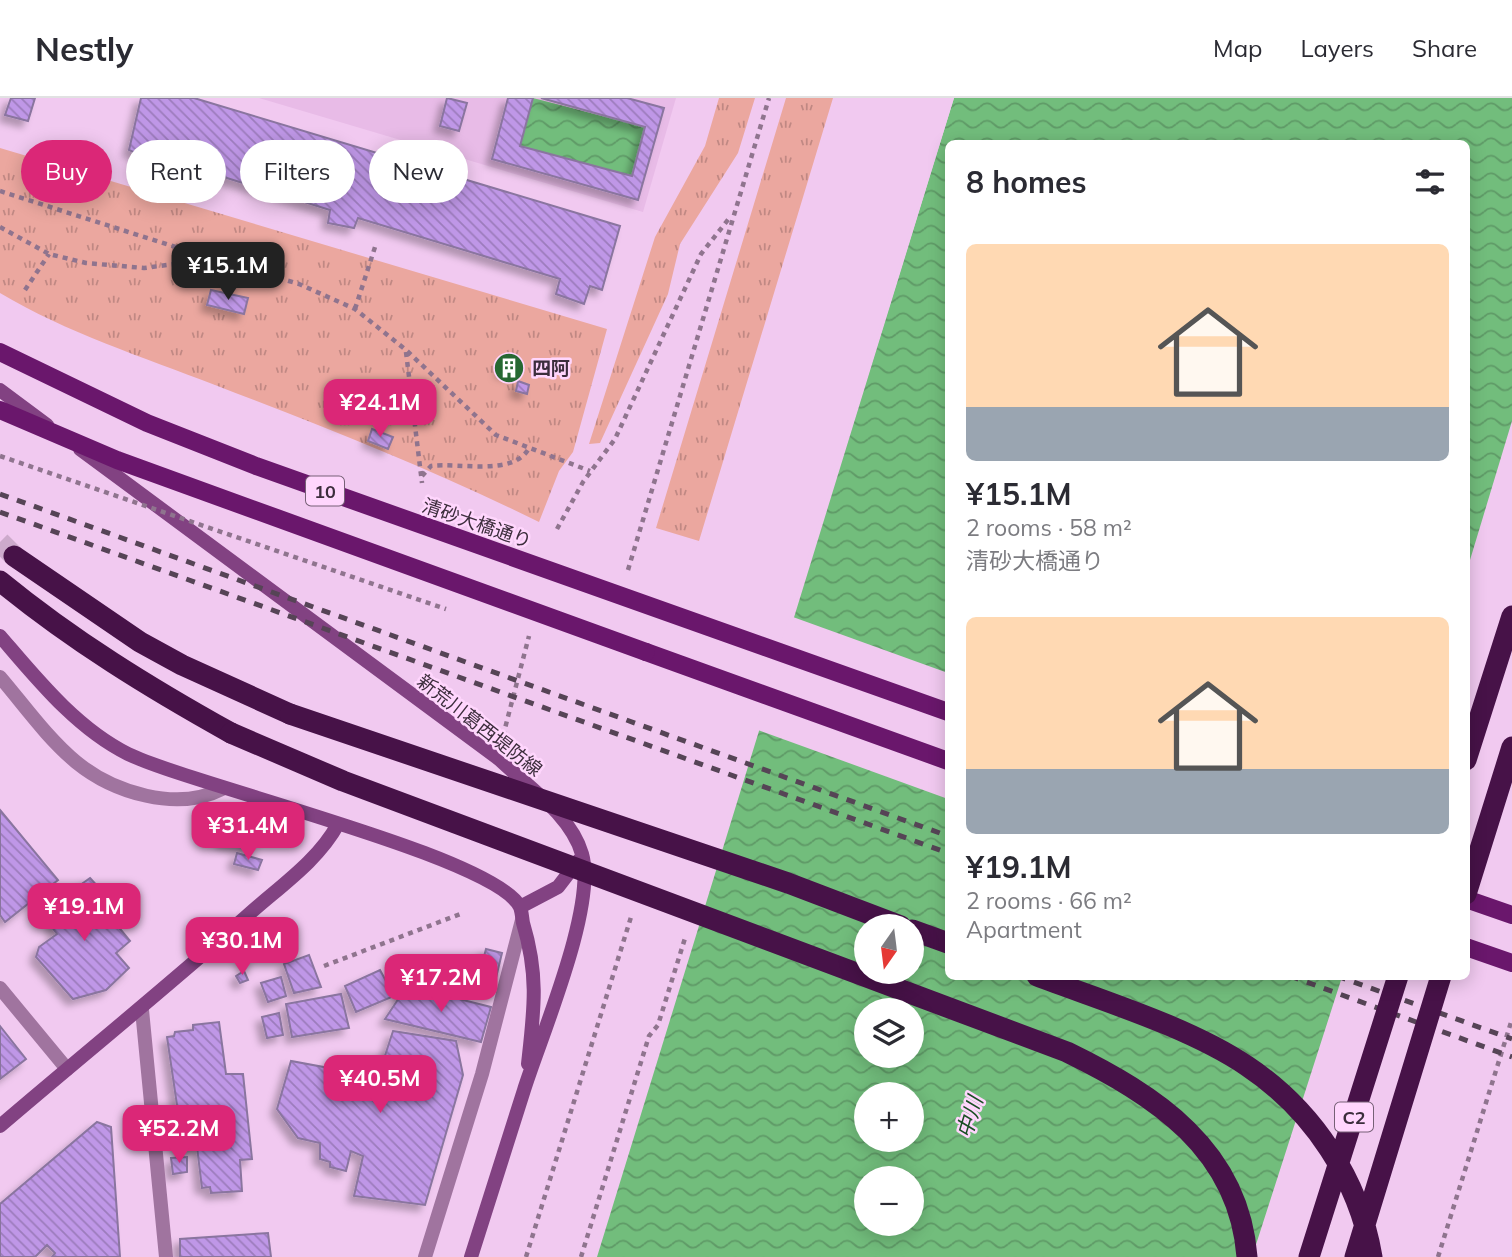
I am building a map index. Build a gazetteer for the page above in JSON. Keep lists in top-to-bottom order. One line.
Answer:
{"streets":{"highway":["C2"],"main road":["10","清砂大橋通り","新荒川葛西堤防線"]},"water":["中川"],"places":{"building":["四阿"]},"north":"bottom","page":{"header":"Nestly","nav":["Map","Layers","Share"],"chip":["Buy","Rent","Filters","New"],"heading":"8 homes","list":[{"name":"¥15.1M","note":"2 rooms · 58 m² · 清砂大橋通り"},{"name":"¥19.1M","note":"2 rooms · 66 m² · Apartment"}],"price":["¥15.1M","¥24.1M","¥31.4M","¥19.1M","¥30.1M","¥17.2M","¥40.5M","¥52.2M"],"map_buttons":["+","−"]}}
